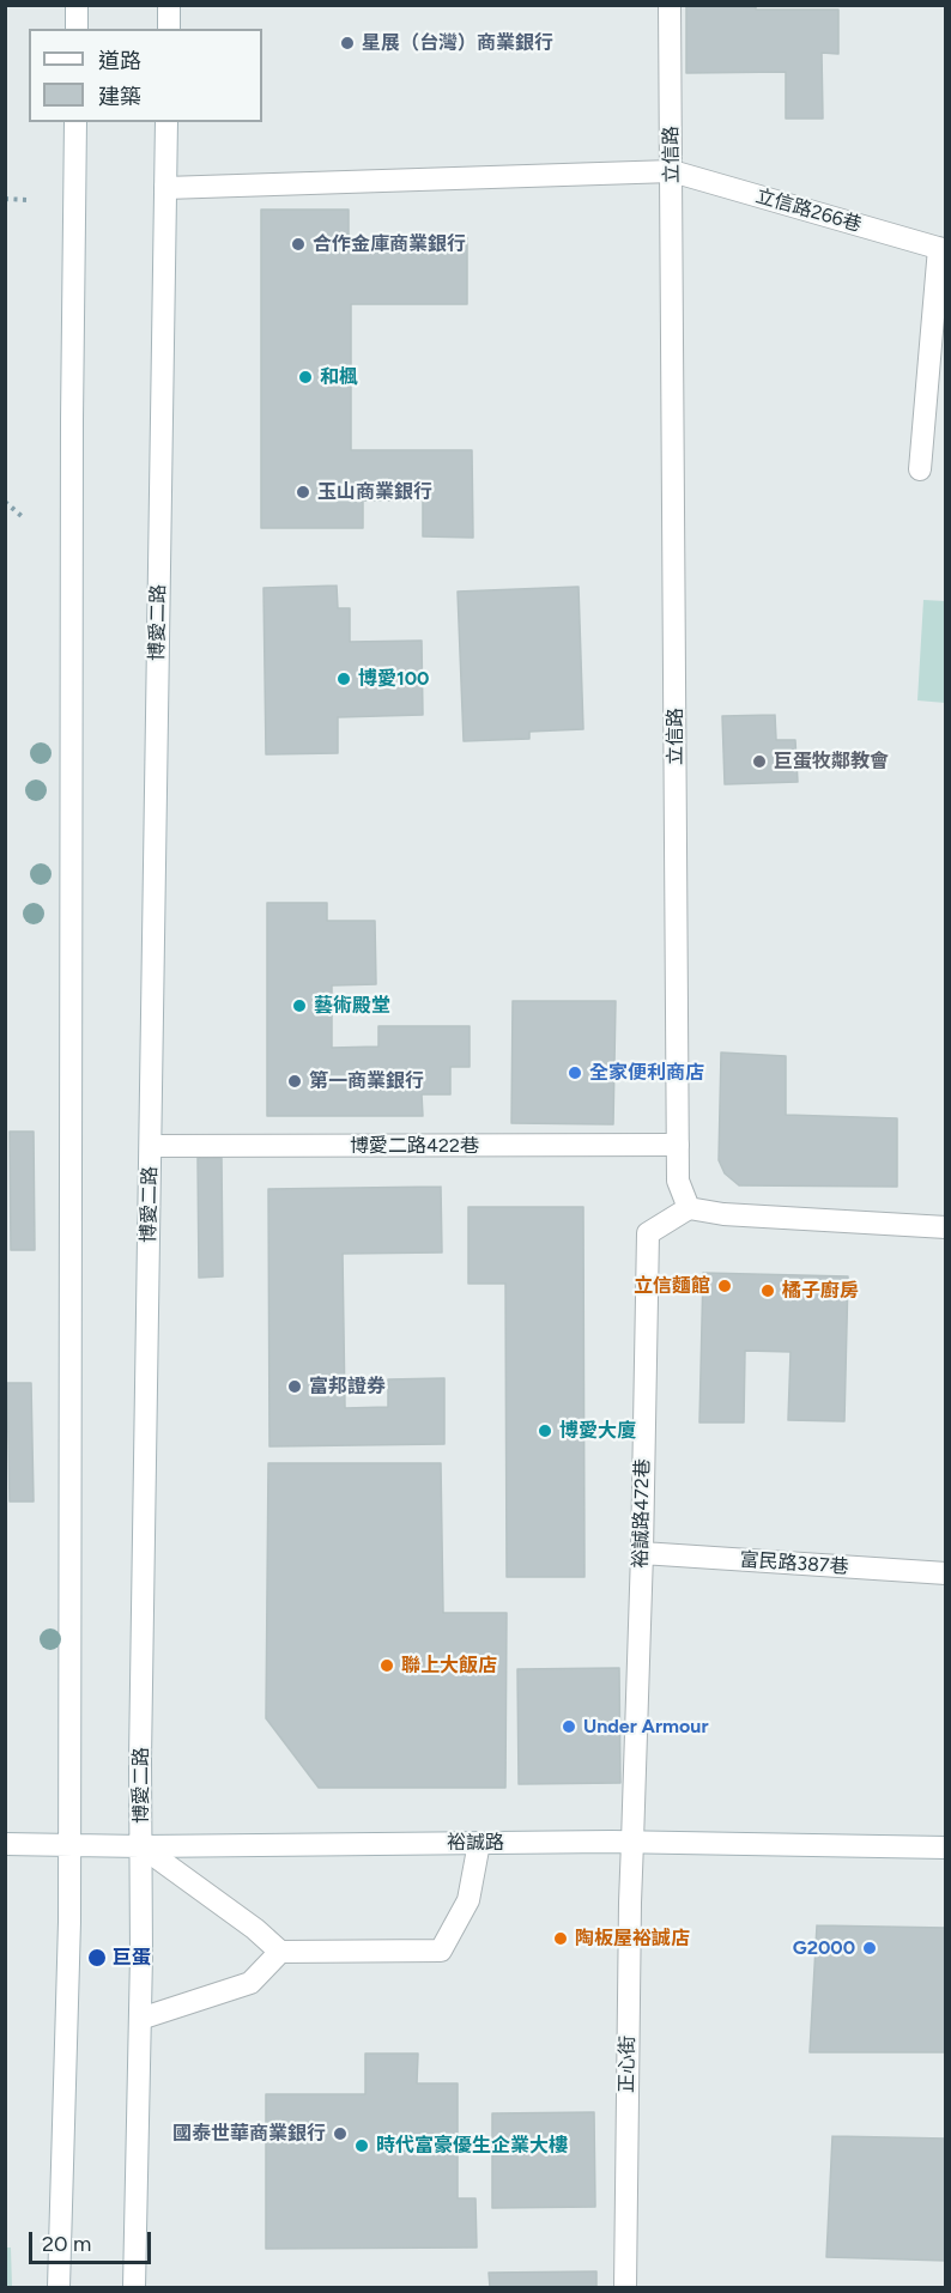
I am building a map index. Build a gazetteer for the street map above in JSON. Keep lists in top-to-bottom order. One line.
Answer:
{"streets":{"main road":["立信路","立信路266巷","博愛二路","博愛二路422巷","裕誠路472巷","富民路387巷","裕誠路","正心街"]},"crossings":[["立信路","立信路266巷"],["立信路","博愛二路422巷"],["立信路","裕誠路472巷"],["立信路266巷","博愛二路"],["博愛二路","博愛二路422巷"],["博愛二路","裕誠路"],["裕誠路472巷","富民路387巷"],["裕誠路472巷","裕誠路"],["裕誠路472巷","正心街"],["裕誠路","正心街"]],"places":["星展（台灣）商業銀行","合作金庫商業銀行","和楓","玉山商業銀行","博愛100","巨蛋牧鄰教會","藝術殿堂","全家便利商店","第一商業銀行","立信麵館","橘子廚房","富邦證券","博愛大廈","聯上大飯店","Under Armour","陶板屋裕誠店","G2000","巨蛋","國泰世華商業銀行","時代富豪優生企業大樓"],"legend":["道路","建築"],"scale_bar":"20 m"}
